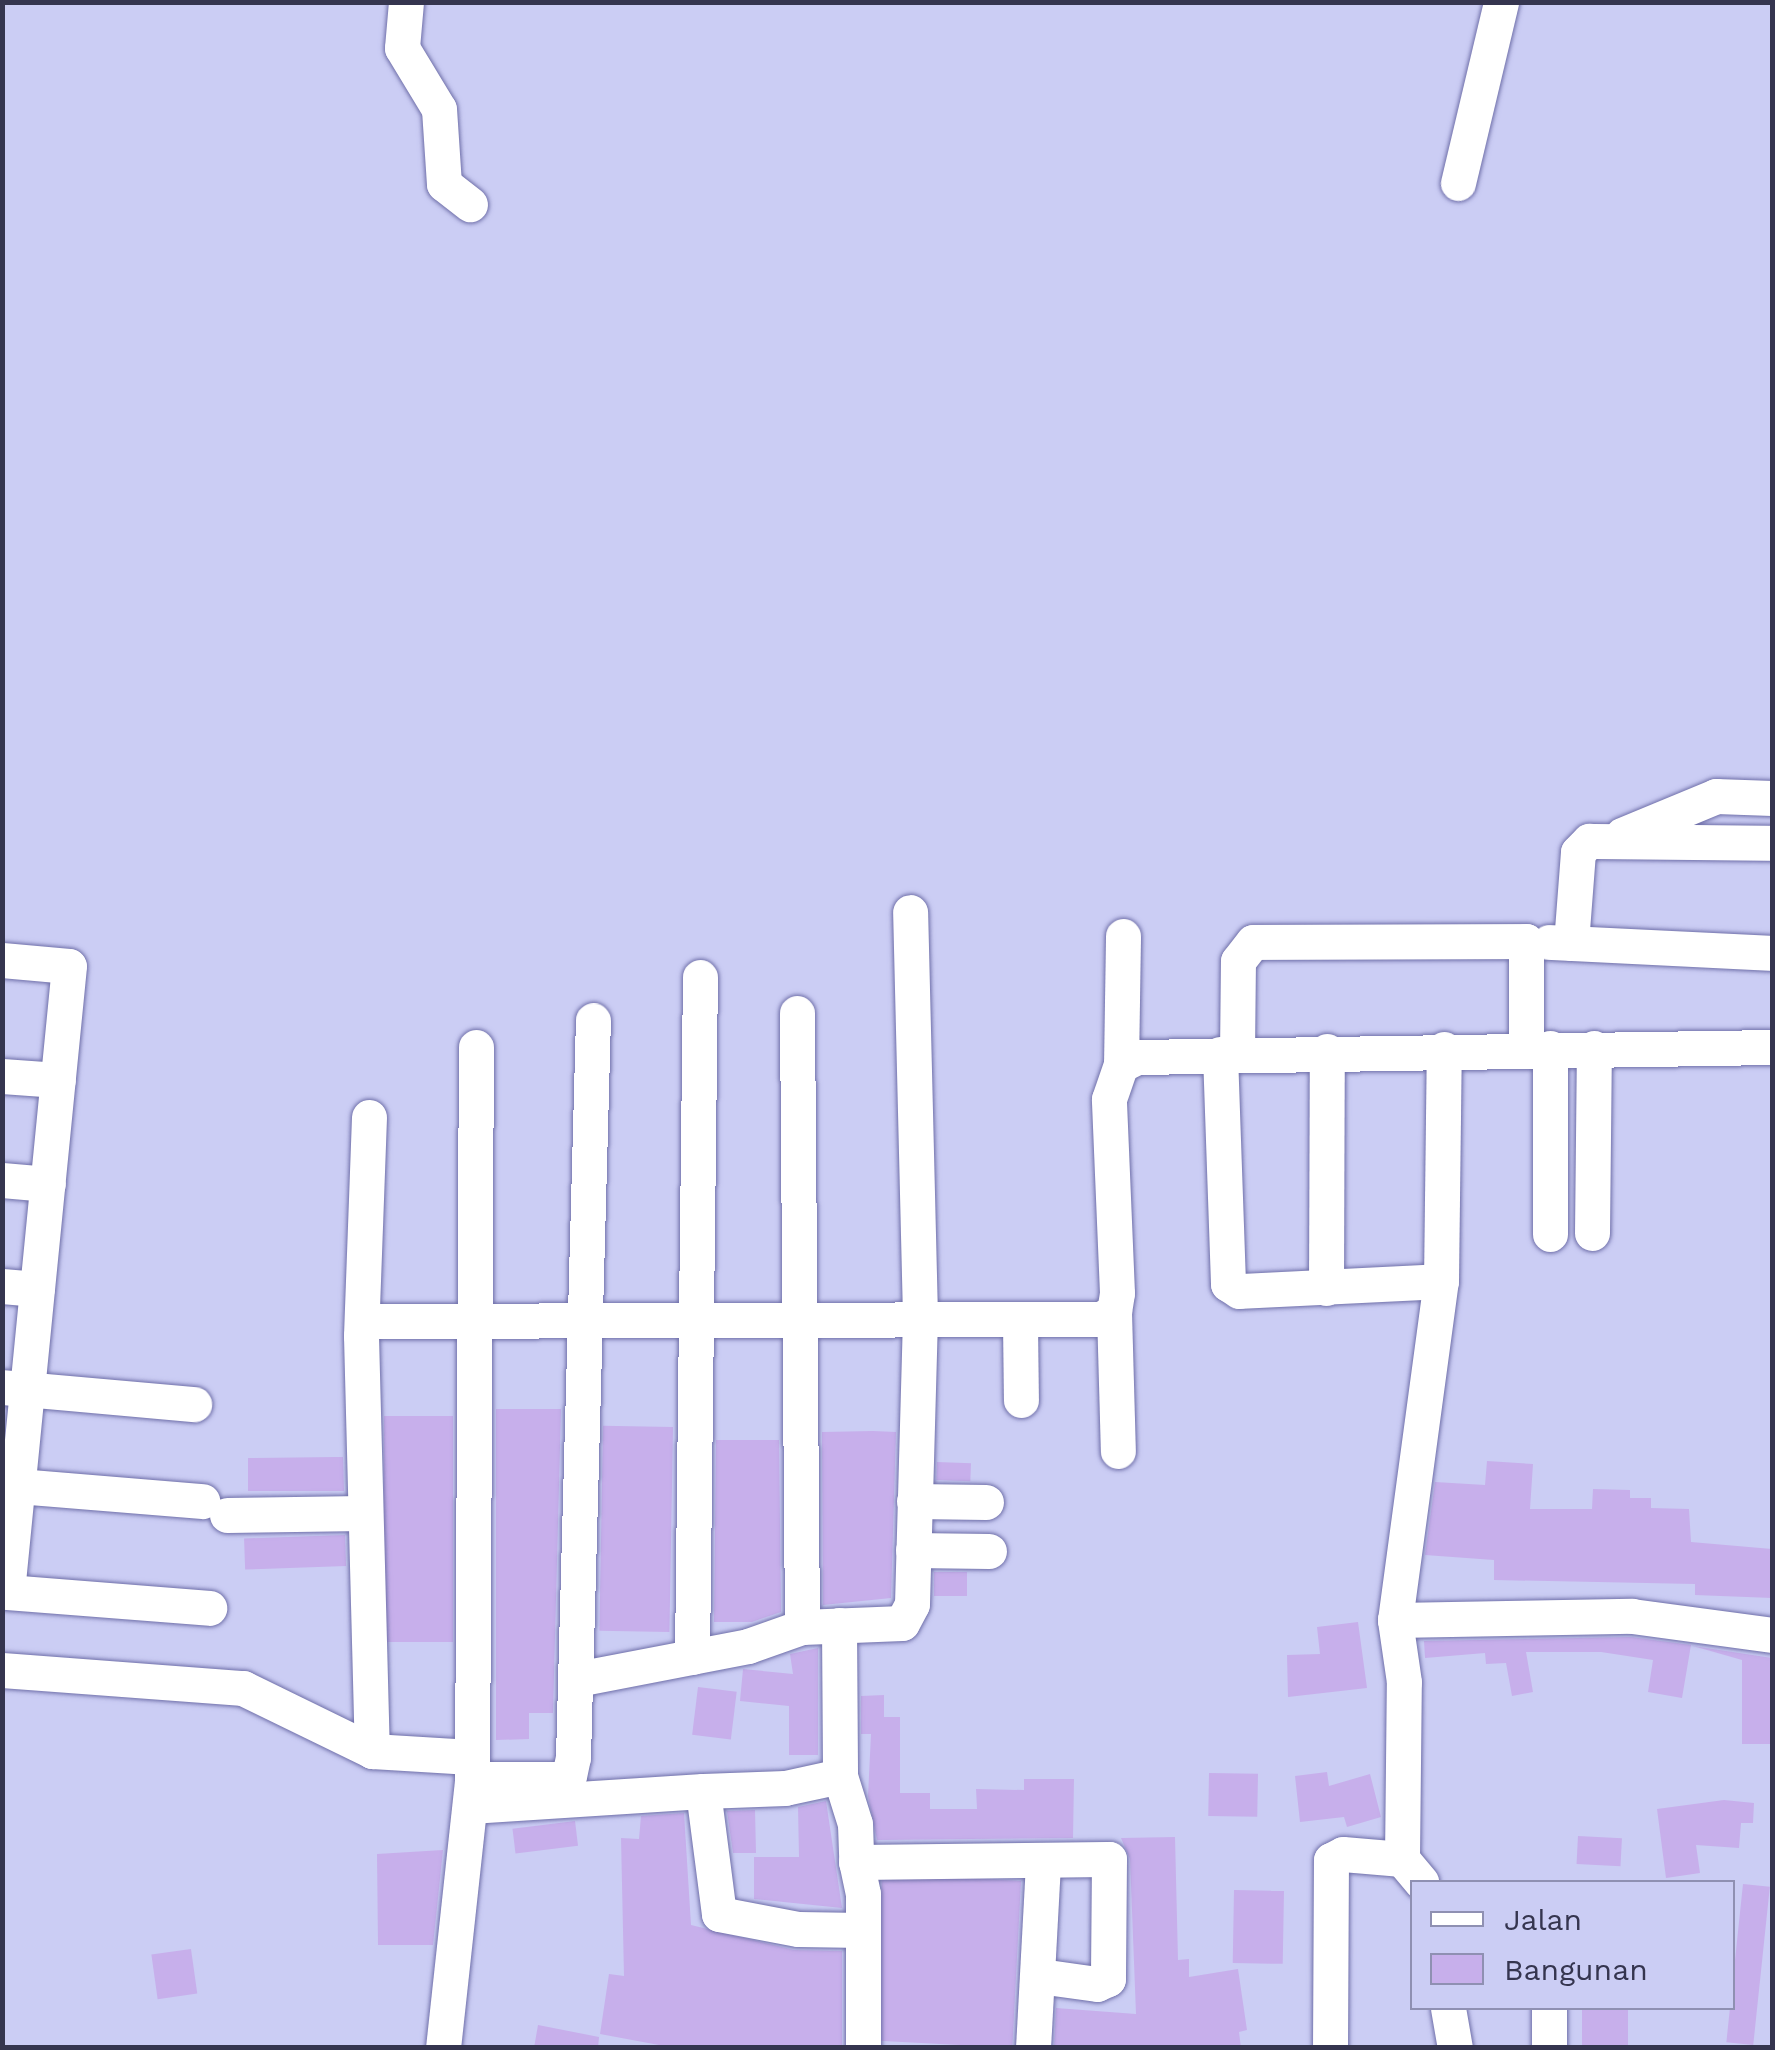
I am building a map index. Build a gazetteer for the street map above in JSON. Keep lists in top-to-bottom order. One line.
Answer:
{"legend":["Jalan","Bangunan"]}
